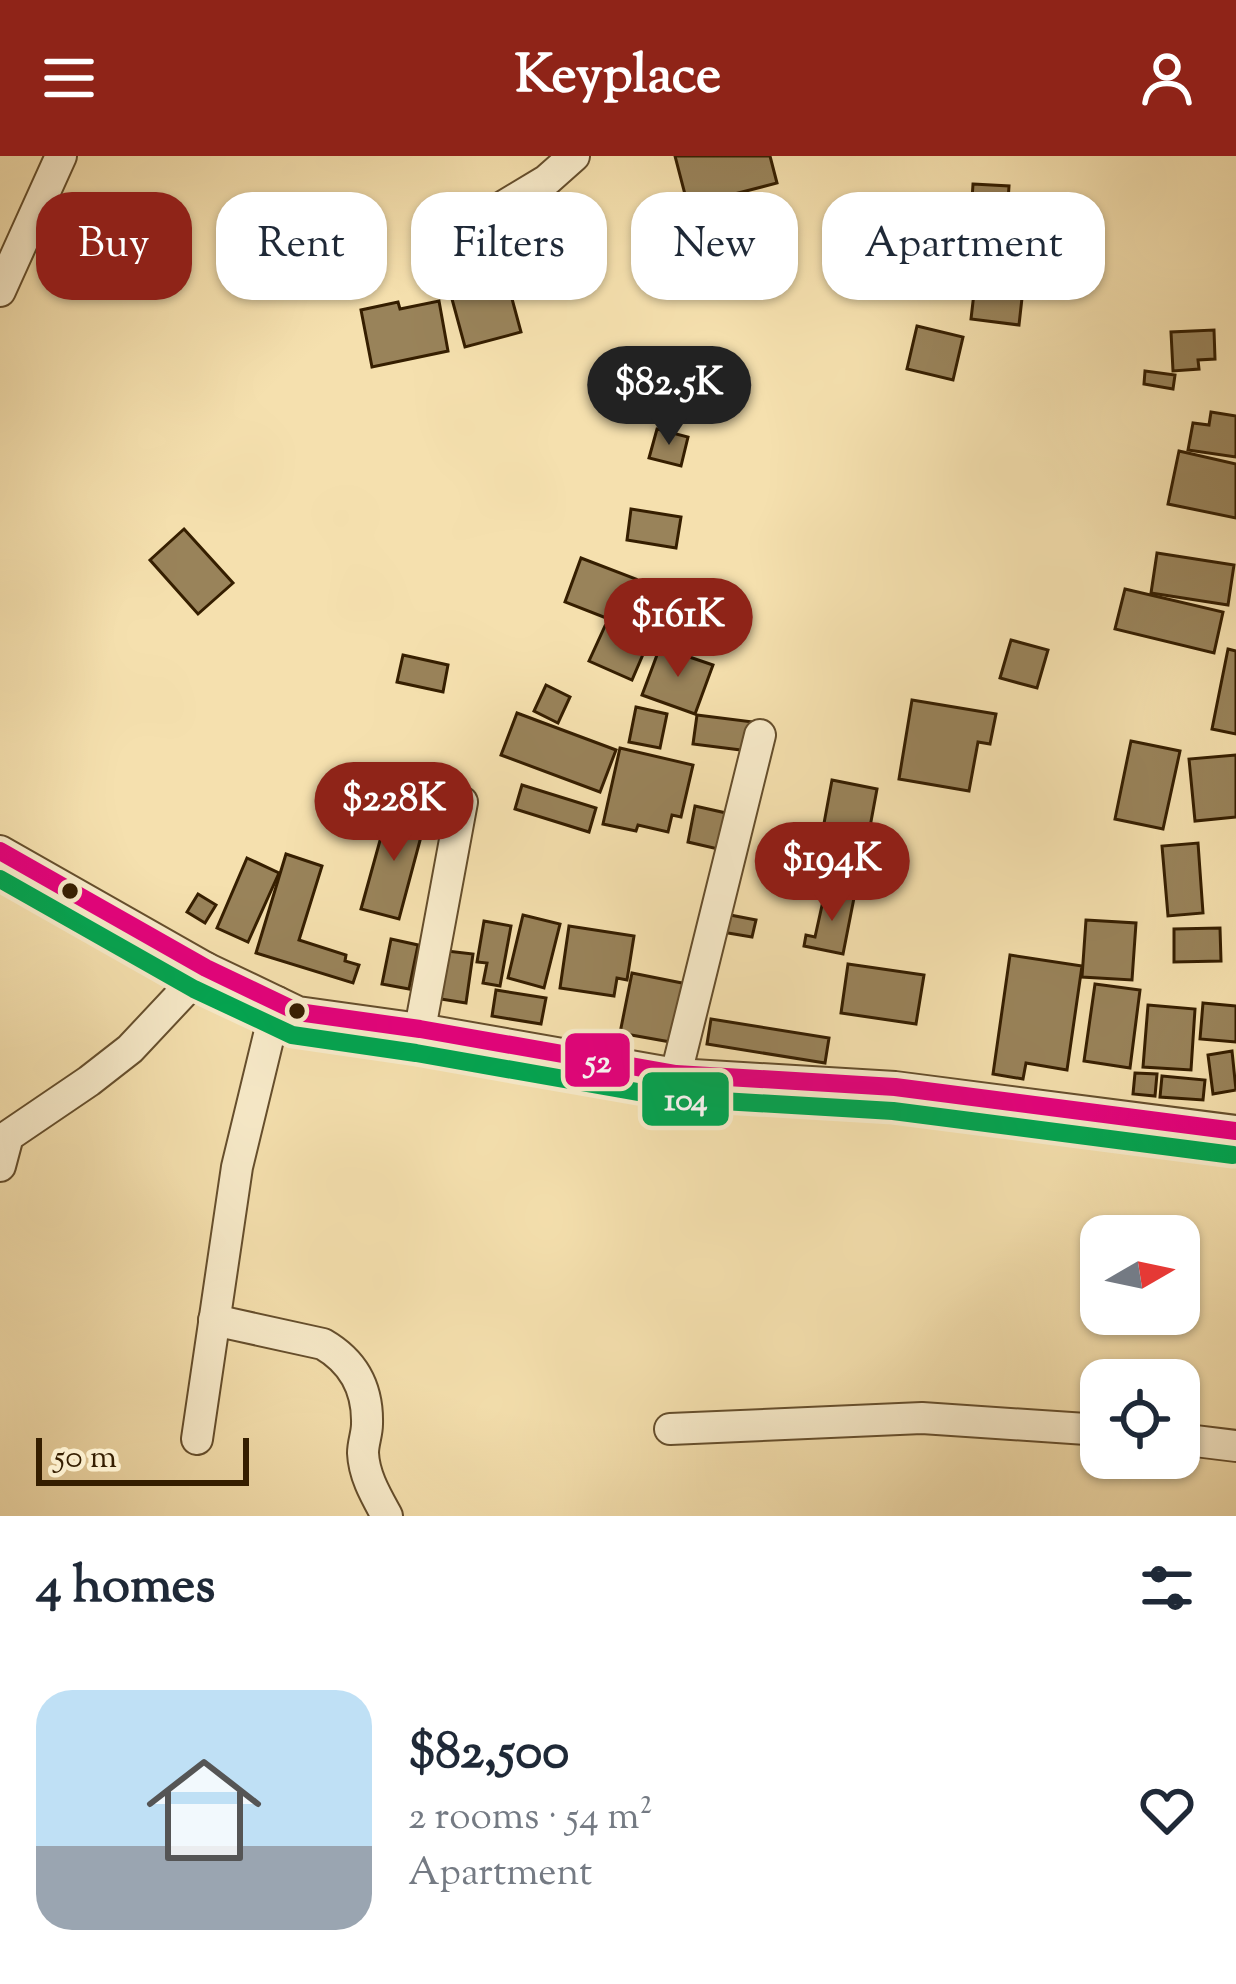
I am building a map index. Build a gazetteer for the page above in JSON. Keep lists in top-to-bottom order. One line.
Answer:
{"lines":["transit line 52","transit line 104"],"scale_bar":"50 m","north":"right","page":{"header":"Keyplace","chip":["Buy","Rent","Filters","New","Apartment"],"price":["$82.5K","$161K","$228K","$194K"],"scale":"50 m","heading":"4 homes","list":[{"name":"$82,500","note":"2 rooms · 54 m² · Apartment"}]}}
